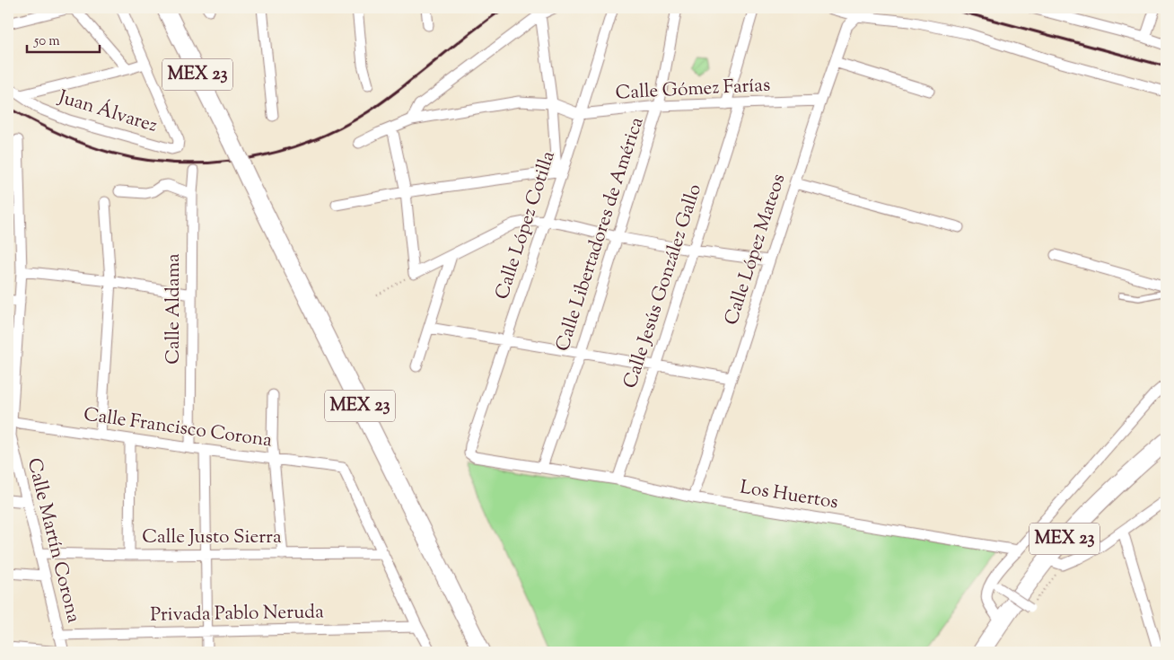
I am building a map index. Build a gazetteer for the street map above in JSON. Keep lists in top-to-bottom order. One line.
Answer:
{"streets":{"highway":["MEX 23"],"street":["Calle Gómez Farías","Juan Álvarez","Calle López Cotilla","Calle Libertadores de América","Calle López Mateos","Calle Jesús González Gallo","Calle Aldama","Calle Francisco Corona","Los Huertos","Calle Justo Sierra","Calle Martín Corona","Privada Pablo Neruda"]},"crossings":[["Calle Gómez Farías","Calle López Cotilla"],["Calle Gómez Farías","Calle Libertadores de América"],["Calle Gómez Farías","Calle López Mateos"],["Calle Gómez Farías","Calle Jesús González Gallo"],["Calle López Cotilla","Los Huertos"],["Calle Libertadores de América","Los Huertos"],["Calle López Mateos","Los Huertos"],["Calle Jesús González Gallo","Los Huertos"],["Calle Aldama","Calle Francisco Corona"],["Calle Francisco Corona","Calle Justo Sierra"],["Calle Francisco Corona","Calle Martín Corona"],["Calle Justo Sierra","Calle Martín Corona"],["Calle Martín Corona","Privada Pablo Neruda"]],"scale_bar":"50 m"}
